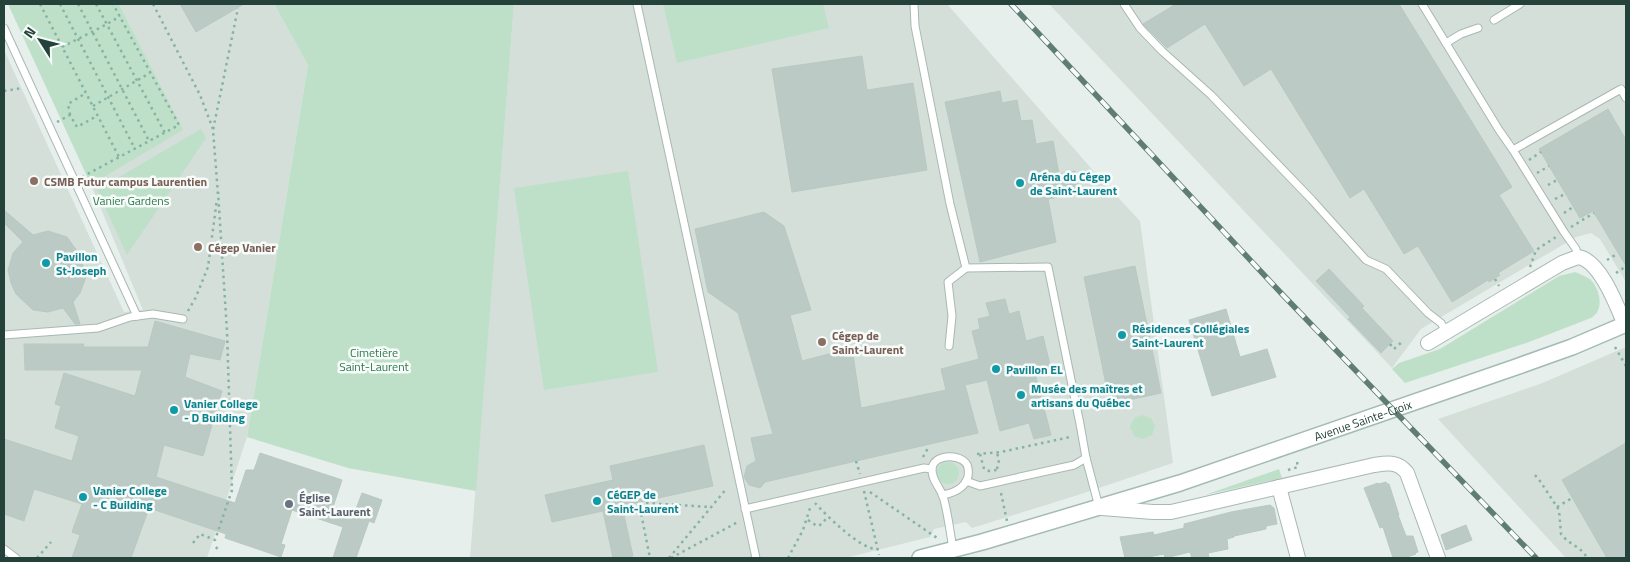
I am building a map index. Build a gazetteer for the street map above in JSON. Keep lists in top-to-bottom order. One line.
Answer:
{"streets":{"main road":["Avenue Sainte-Croix"]},"parks":["Vanier Gardens","Cimetière Saint-Laurent"],"places":["CSMB Futur campus Laurentien","Aréna du Cégep de Saint-Laurent","Cégep Vanier","Pavillon St-Joseph","Résidences Collégiales Saint-Laurent","Cégep de Saint-Laurent","Pavillon EL","Musée des maîtres et artisans du Québec","Vanier College - D Building","Vanier College - C Building","CéGEP de Saint-Laurent","Église Saint-Laurent"],"north":"top left"}
